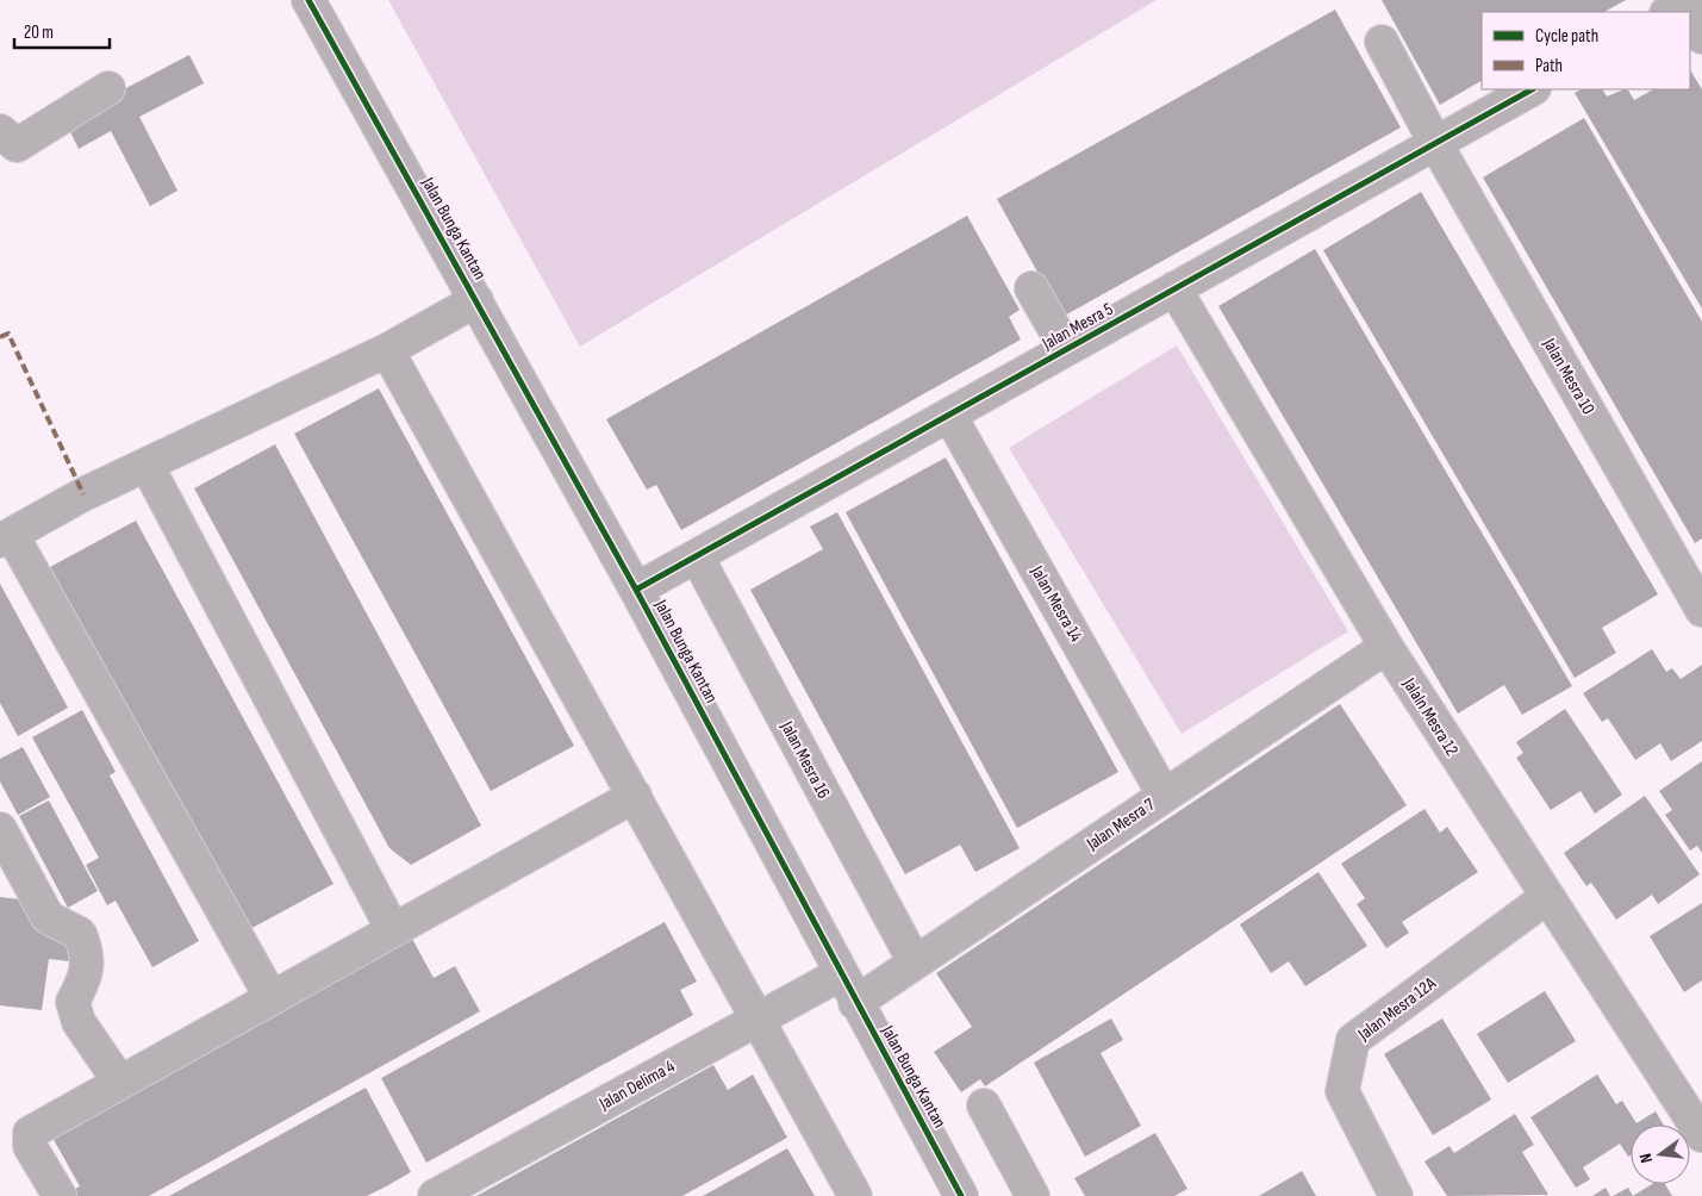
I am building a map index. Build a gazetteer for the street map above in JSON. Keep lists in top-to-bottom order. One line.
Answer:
{"streets":{"street":["Jalan Bunga Kantan","Jalan Mesra 5","Jalan Mesra 10","Jalan Mesra 14","Jalaln Mesra 12","Jalan Mesra 16","Jalan Mesra 7","Jalan Mesra 12A","Jalan Delima 4"]},"crossings":[["Jalan Bunga Kantan","Jalan Mesra 5"],["Jalan Bunga Kantan","Jalan Mesra 7"],["Jalan Bunga Kantan","Jalan Delima 4"],["Jalan Mesra 5","Jalan Mesra 10"],["Jalan Mesra 5","Jalan Mesra 14"],["Jalan Mesra 5","Jalaln Mesra 12"],["Jalan Mesra 5","Jalan Mesra 16"],["Jalan Mesra 14","Jalan Mesra 7"],["Jalaln Mesra 12","Jalan Mesra 7"],["Jalaln Mesra 12","Jalan Mesra 12A"],["Jalan Mesra 16","Jalan Mesra 7"]],"legend":["Cycle path","Path"],"scale_bar":"20 m","north":"left"}
